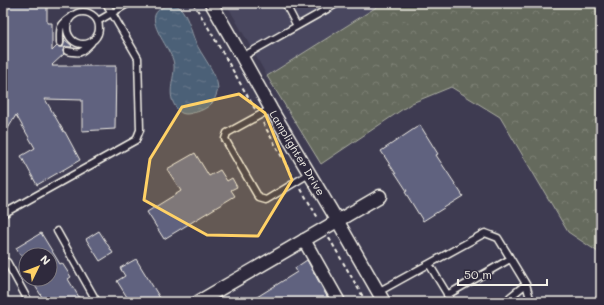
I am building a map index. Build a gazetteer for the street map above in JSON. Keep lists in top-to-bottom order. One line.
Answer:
{"streets":{"street":["Lamplighter Drive"]},"scale_bar":"50 m","north":"top right"}
